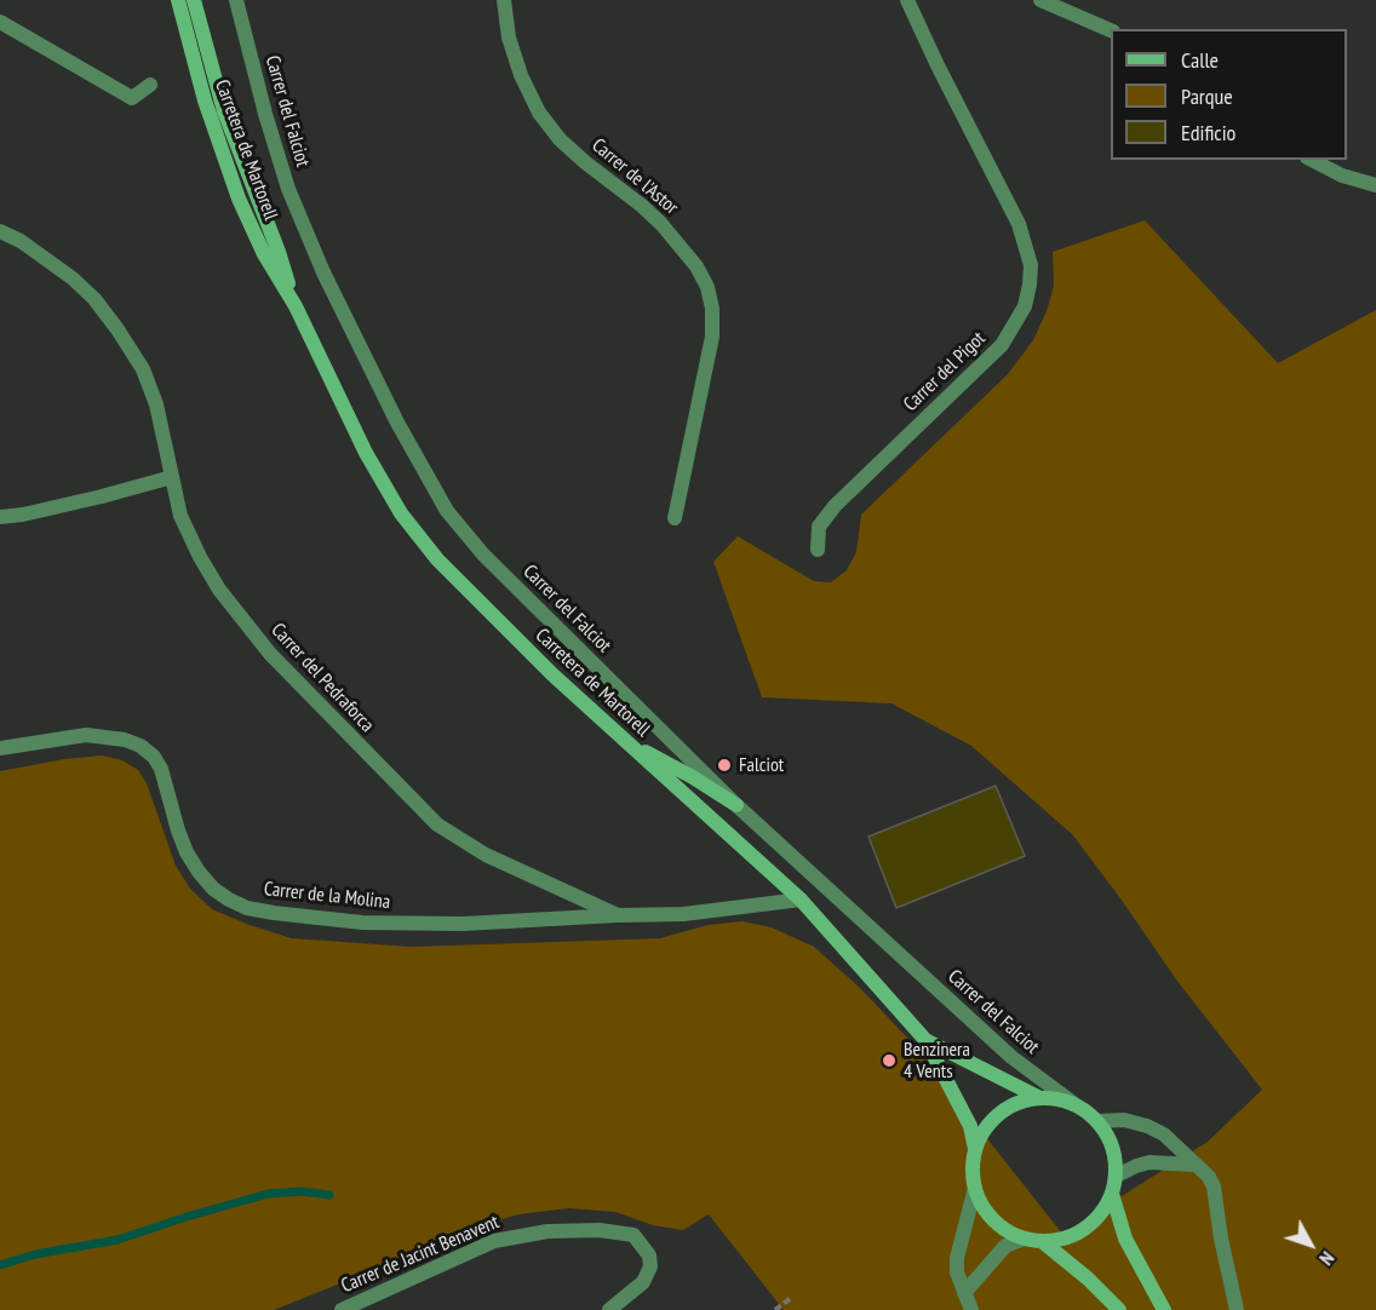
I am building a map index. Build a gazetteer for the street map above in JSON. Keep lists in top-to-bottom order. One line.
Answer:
{"streets":{"main road":["Carretera de Martorell"],"street":["Carrer del Falciot","Carrer de l'Astor","Carrer del Pigot","Carrer del Pedraforca","Carrer de la Molina","Carrer de Jacint Benavent"]},"crossings":[["Carrer del Falciot","Carretera de Martorell"],["Carretera de Martorell","Carrer del Pedraforca"],["Carrer del Pedraforca","Carrer de la Molina"]],"places":["Falciot","Benzinera 4 Vents"],"legend":["Calle","Parque","Edificio"],"north":"bottom right"}
